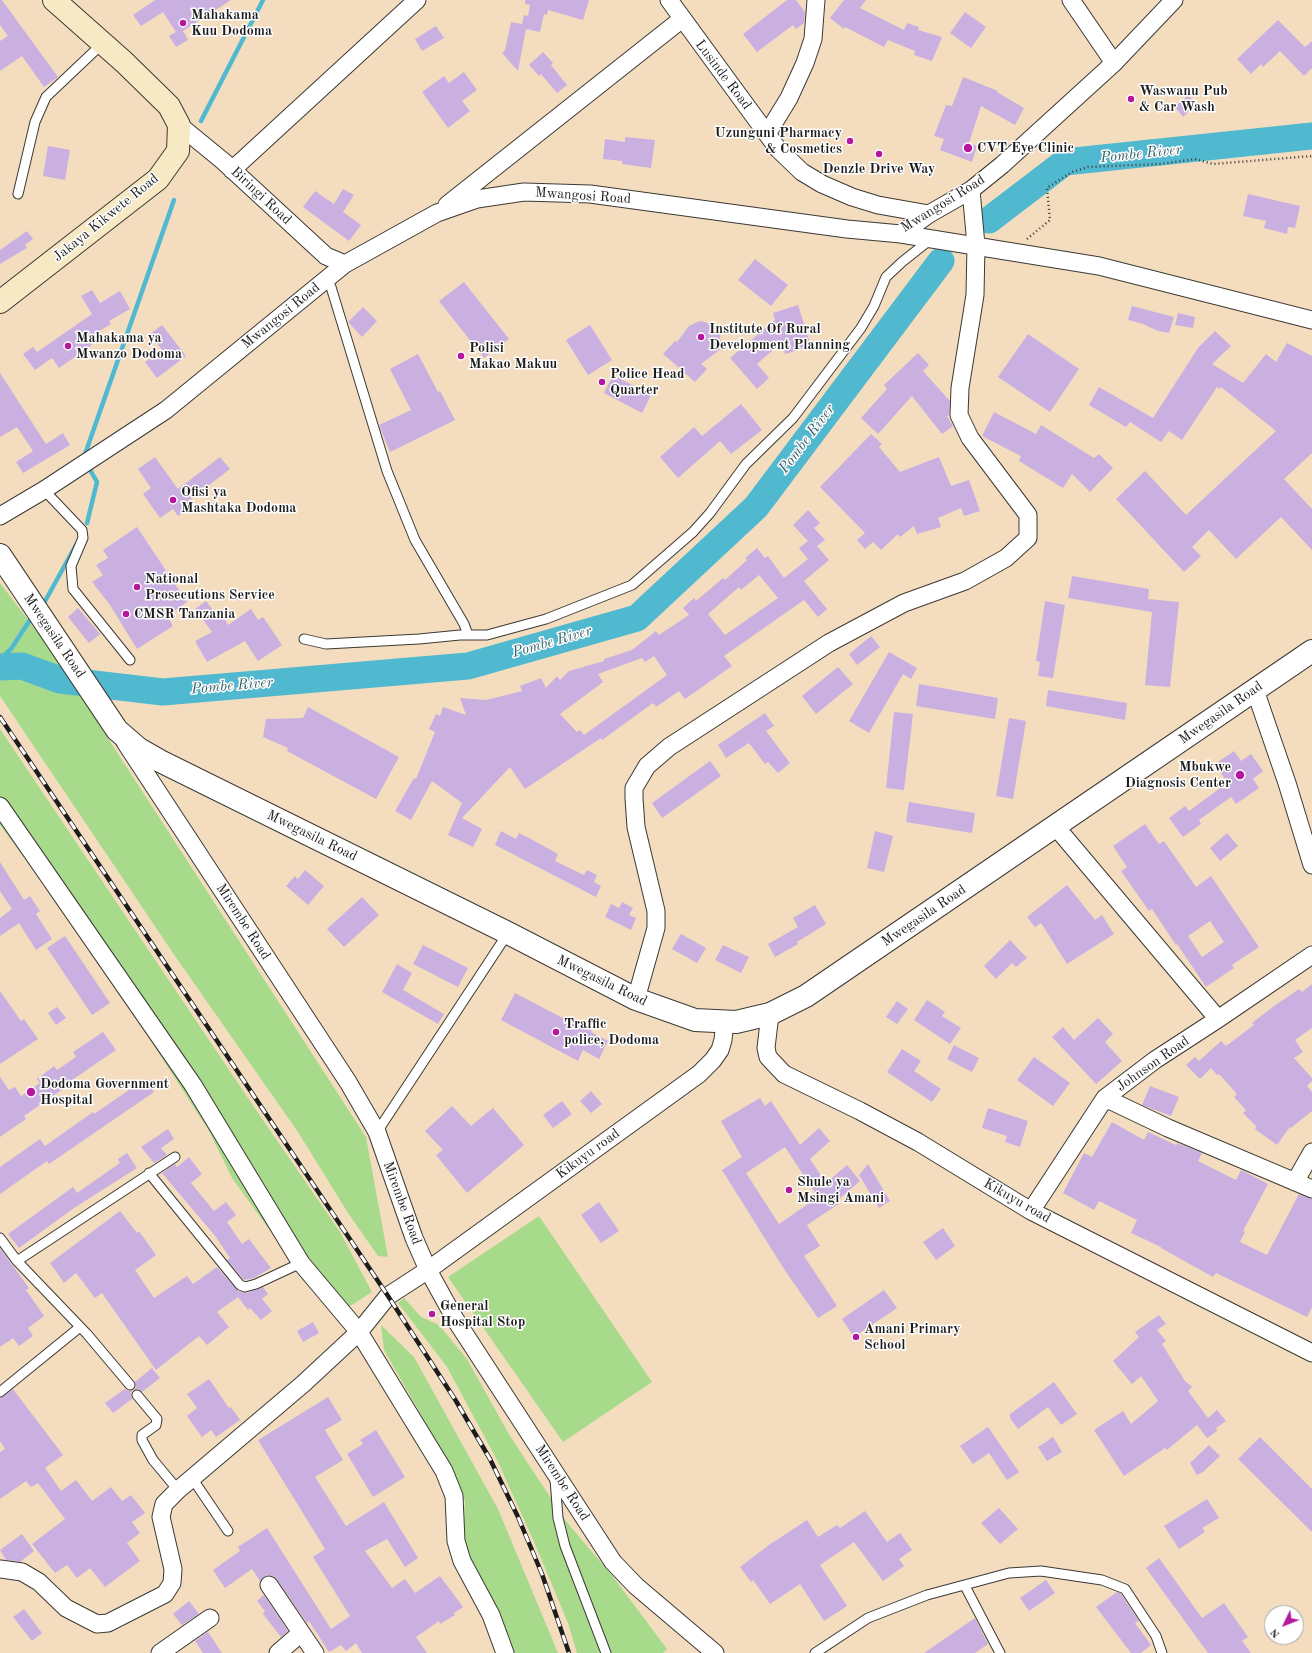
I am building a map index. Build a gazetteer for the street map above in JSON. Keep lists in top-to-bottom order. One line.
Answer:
{"streets":{"main road":["Jakaya Kikwete Road"],"street":["Lusinde Road","Biringi Road","Mwangosi Road","Mwegasila Road","Mirembe Road","Johnson Road","Kikuyu road"]},"crossings":[["Lusinde Road","Mwangosi Road"],["Biringi Road","Mwangosi Road"],["Biringi Road","Jakaya Kikwete Road"],["Mwegasila Road","Mirembe Road"],["Mwegasila Road","Kikuyu road"],["Mirembe Road","Kikuyu road"],["Johnson Road","Kikuyu road"]],"water":["Pombe River"],"places":["Mahakama Kuu Dodoma","Waswanu Pub & Car Wash","Uzunguni Pharmacy & Cosmetics","CVT Eye Clinic","Denzle Drive Way","Institute Of Rural Development Planning","Mahakama ya Mwanzo Dodoma","Polisi Makao Makuu","Police Head Quarter","Ofisi ya Mashtaka Dodoma","National Prosecutions Service","CMSR Tanzania","Mbukwe Diagnosis Center","Traffic police, Dodoma","Dodoma Government Hospital","Shule ya Msingi Amani","General Hospital Stop","Amani Primary School"],"north":"bottom left"}
